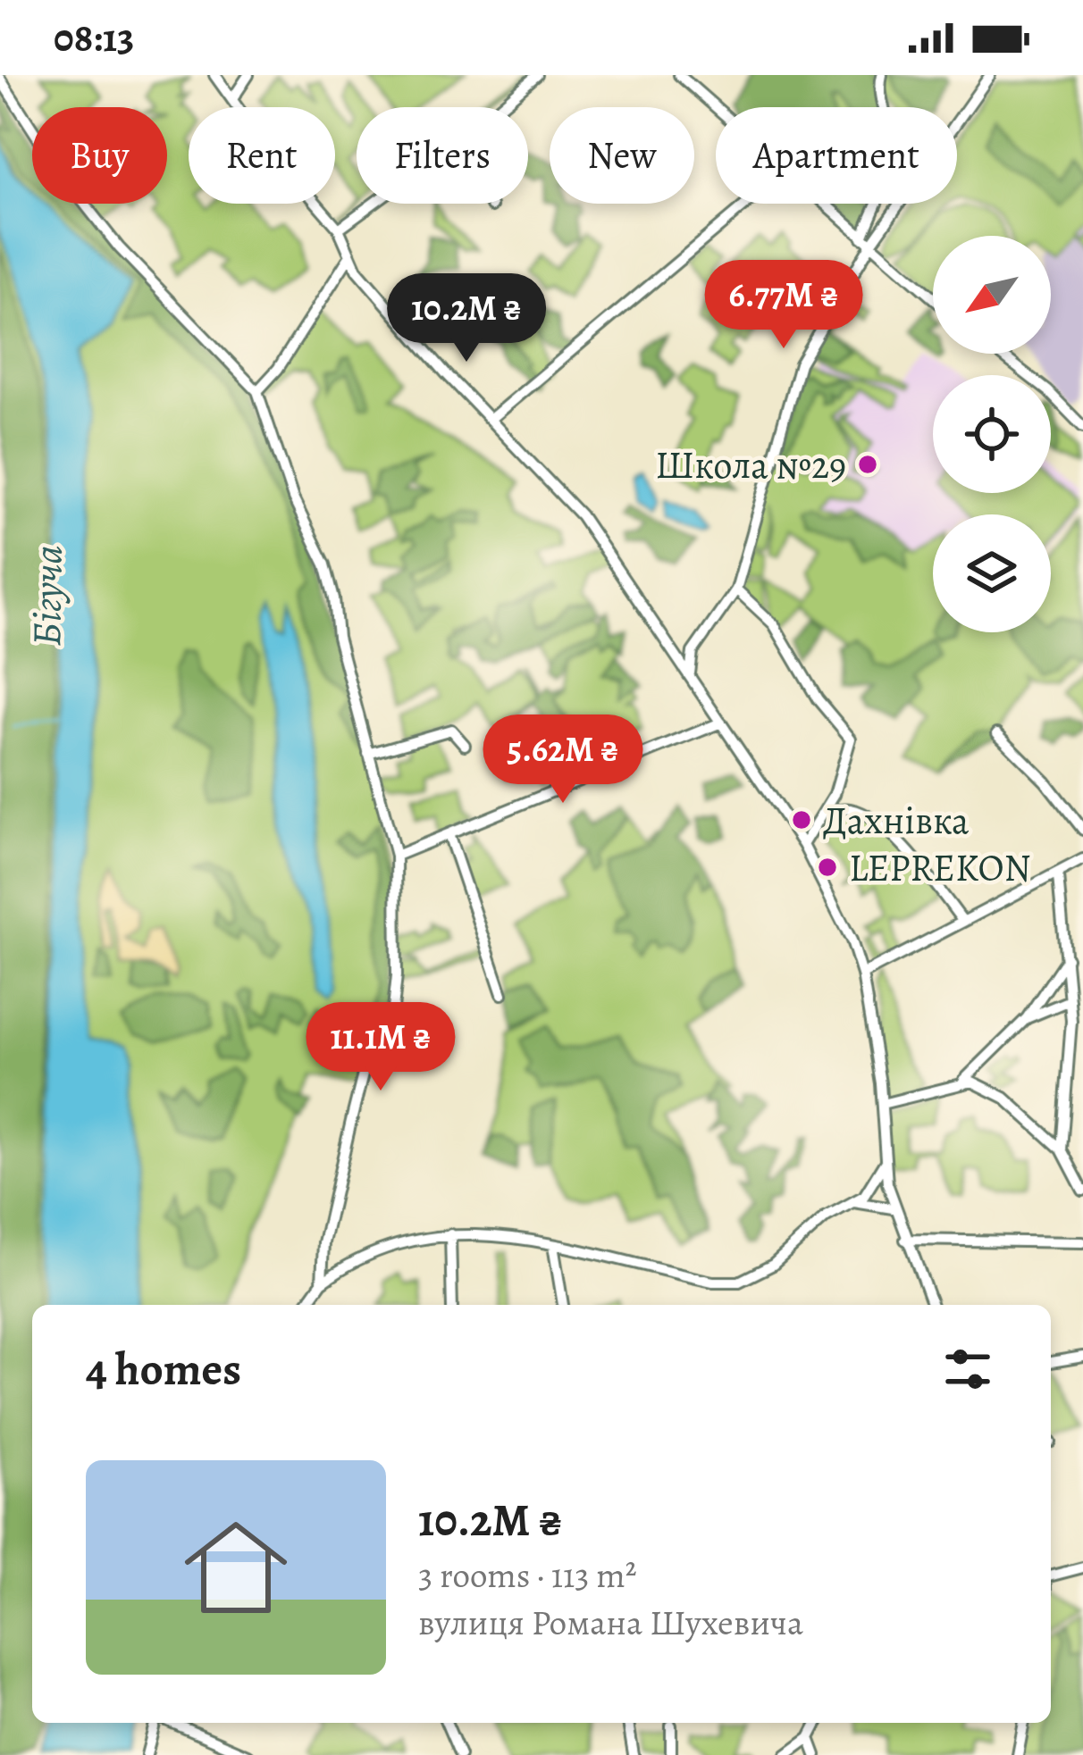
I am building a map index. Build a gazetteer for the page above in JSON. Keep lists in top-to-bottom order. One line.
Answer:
{"water":["Бігуча"],"places":["Школа №29","Дахнівка","LEPREKON"],"north":"bottom left","page":{"status":"08:13","chip":["Buy","Rent","Filters","New","Apartment"],"price":["6.77M ₴","10.2M ₴","5.62M ₴","11.1M ₴"],"heading":"4 homes","list":[{"name":"10.2M ₴","note":"3 rooms · 113 m² · вулиця Романа Шухевича"}]}}
